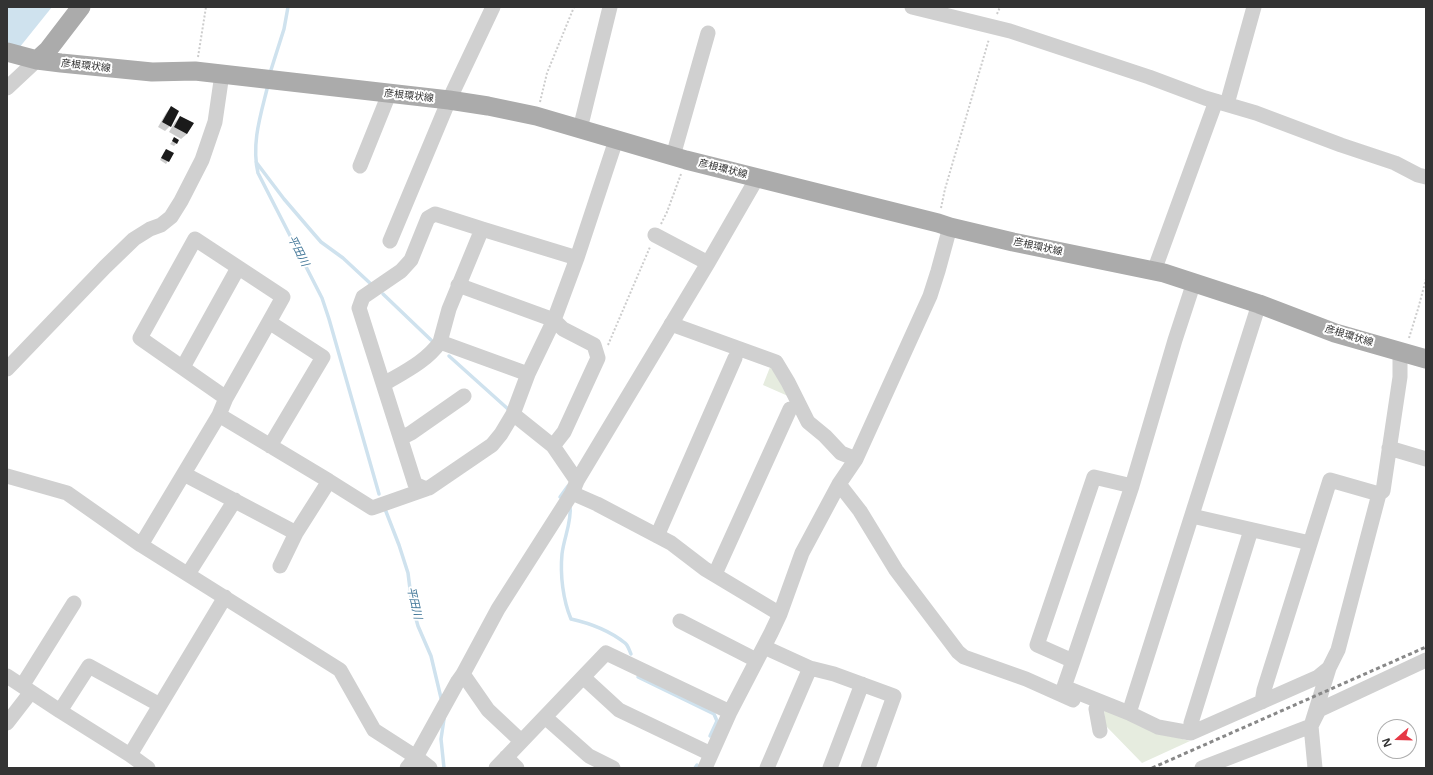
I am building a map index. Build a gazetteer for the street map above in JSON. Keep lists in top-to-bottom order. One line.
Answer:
{"streets":{"main road":["彦根環状線"]},"water":["平田川"],"north":"left"}
